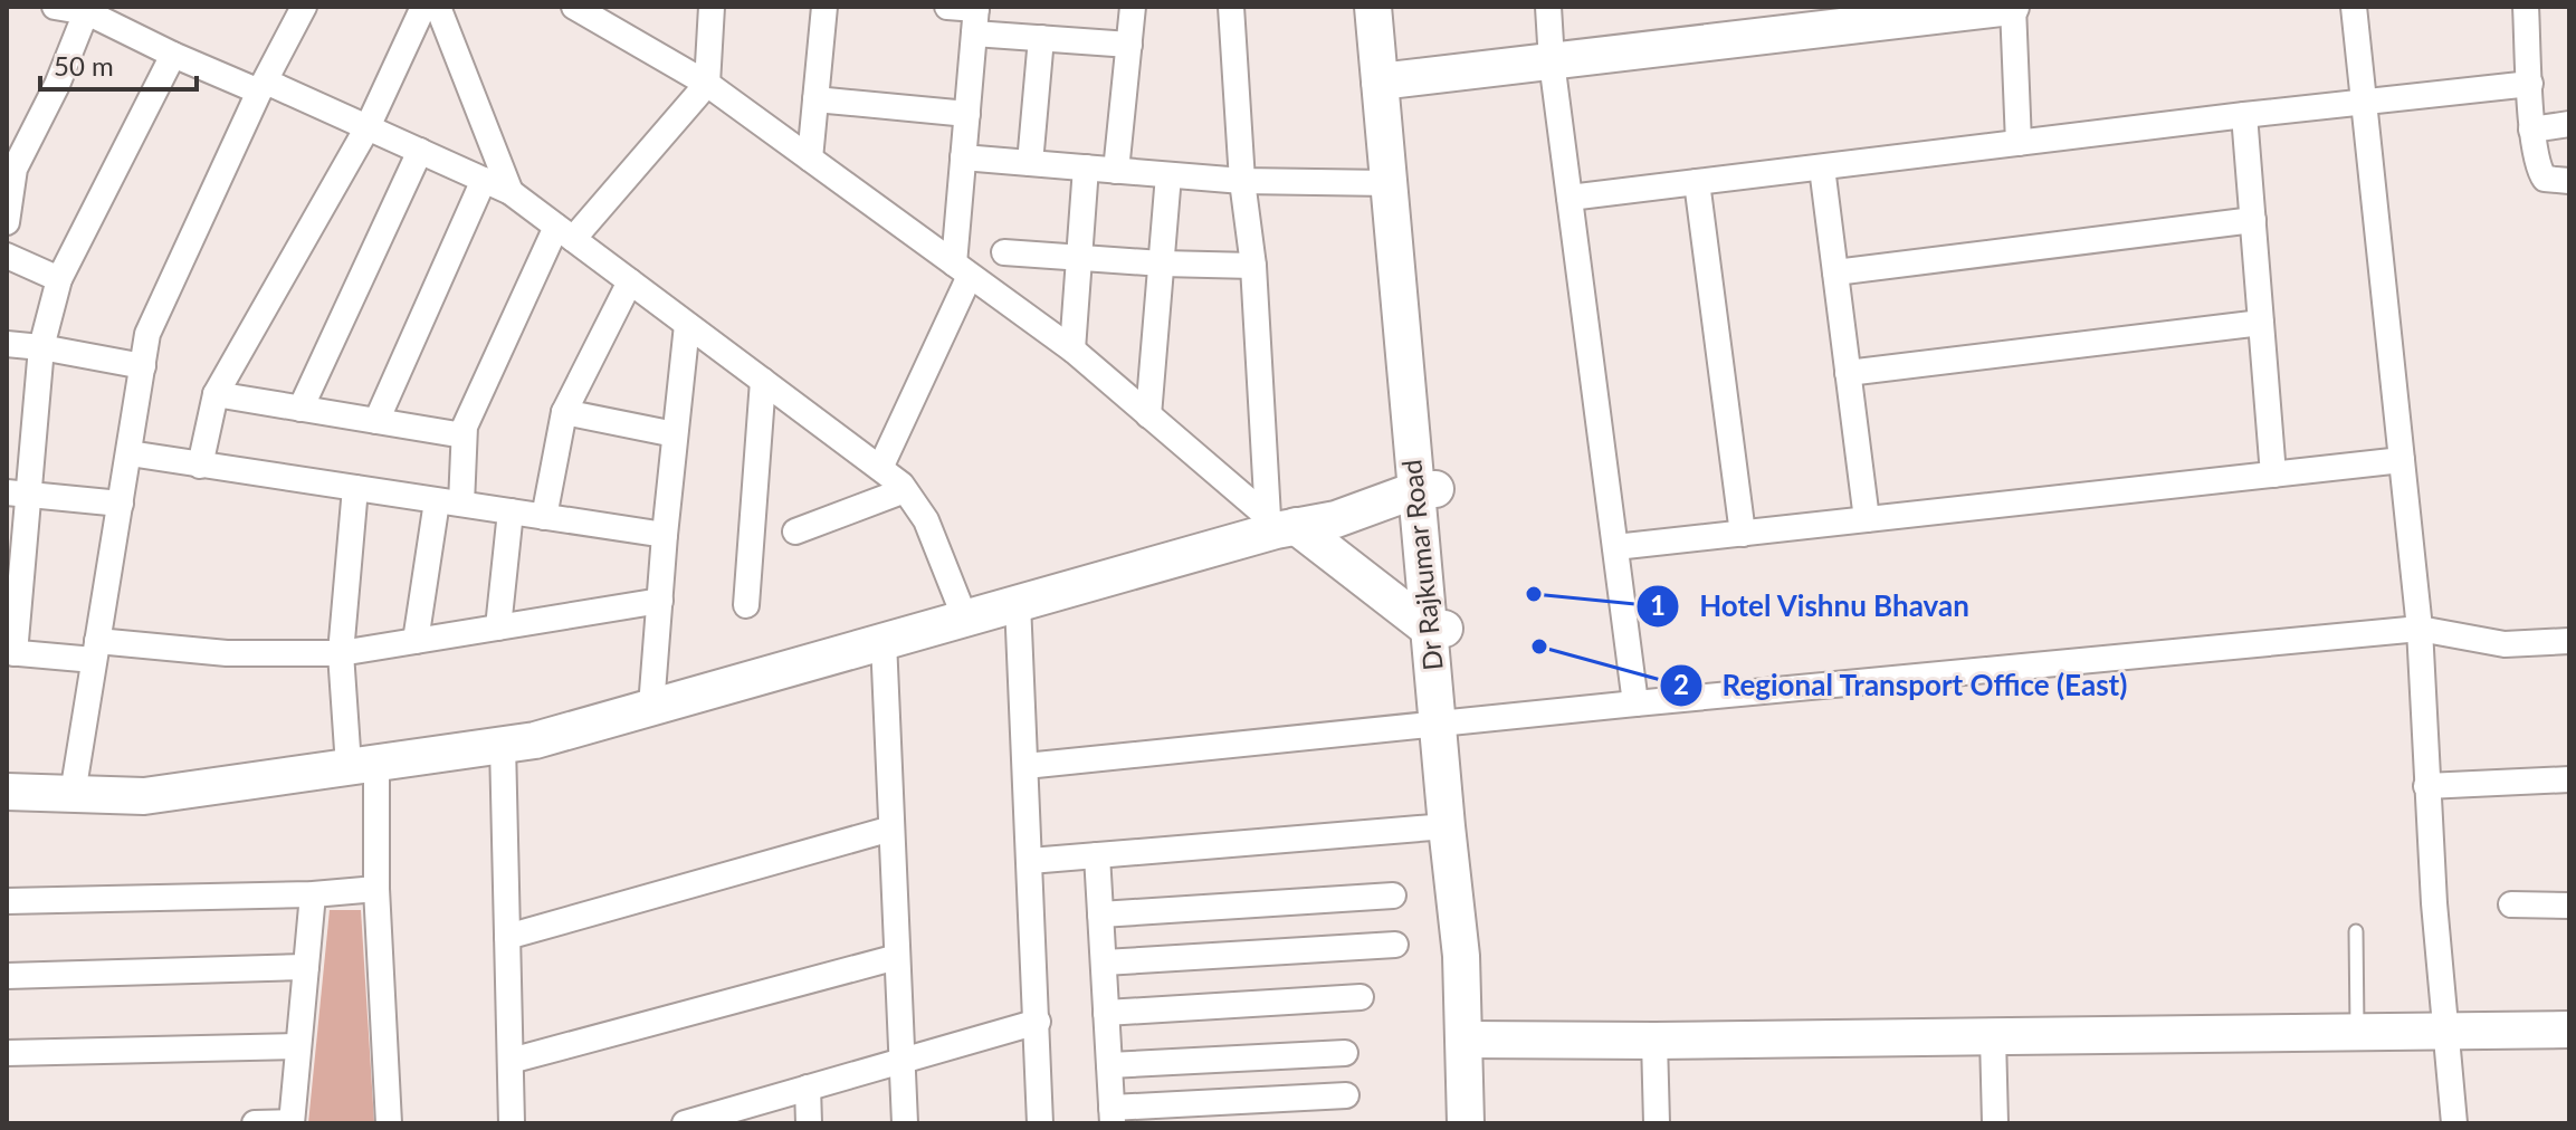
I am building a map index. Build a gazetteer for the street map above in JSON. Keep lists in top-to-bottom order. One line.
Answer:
{"streets":{"street":["Dr Rajkumar Road"]},"places":["Hotel Vishnu Bhavan","Regional Transport Office (East)"],"scale_bar":"50 m"}
